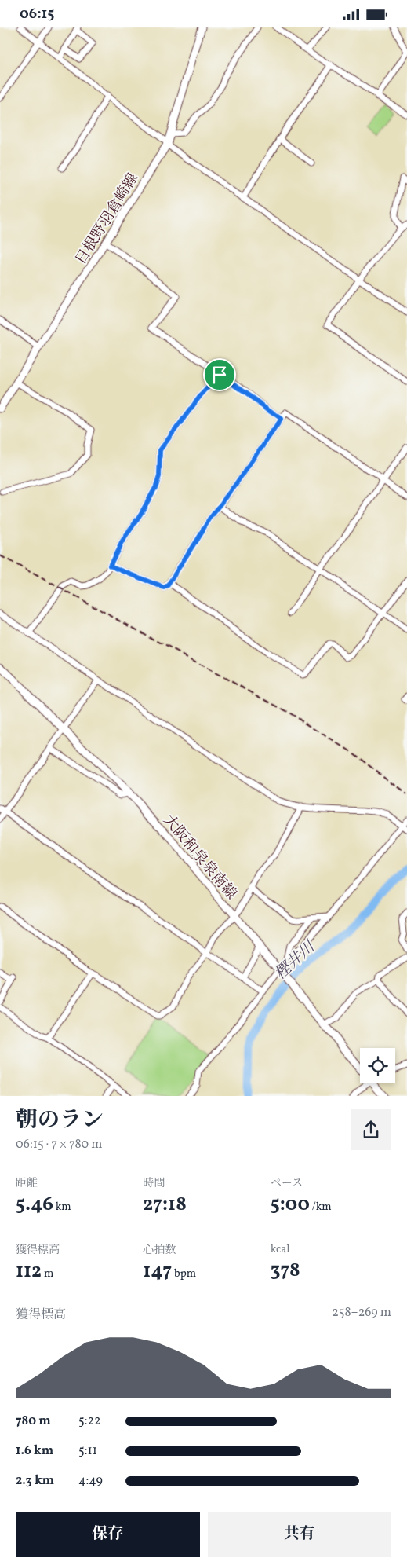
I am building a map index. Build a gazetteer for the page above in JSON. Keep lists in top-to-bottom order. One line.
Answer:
{"streets":{"main road":["日根野羽倉崎線","大阪和泉泉南線"]},"water":["樫井川"],"page":{"status":"06:15","heading":["朝のラン","06:15 · 7 × 780 m"],"stats":[["距離","5.46 km"],["時間","27:18"],["ペース","5:00 /km"],["獲得標高","112 m"],["心拍数","147 bpm"],["kcal","378"]],"chart":["獲得標高","258–269 m"],"list":[{"name":"780 m","note":"5:22"},{"name":"1.6 km","note":"5:11"},{"name":"2.3 km","note":"4:49"}],"buttons":["保存","共有"]}}
